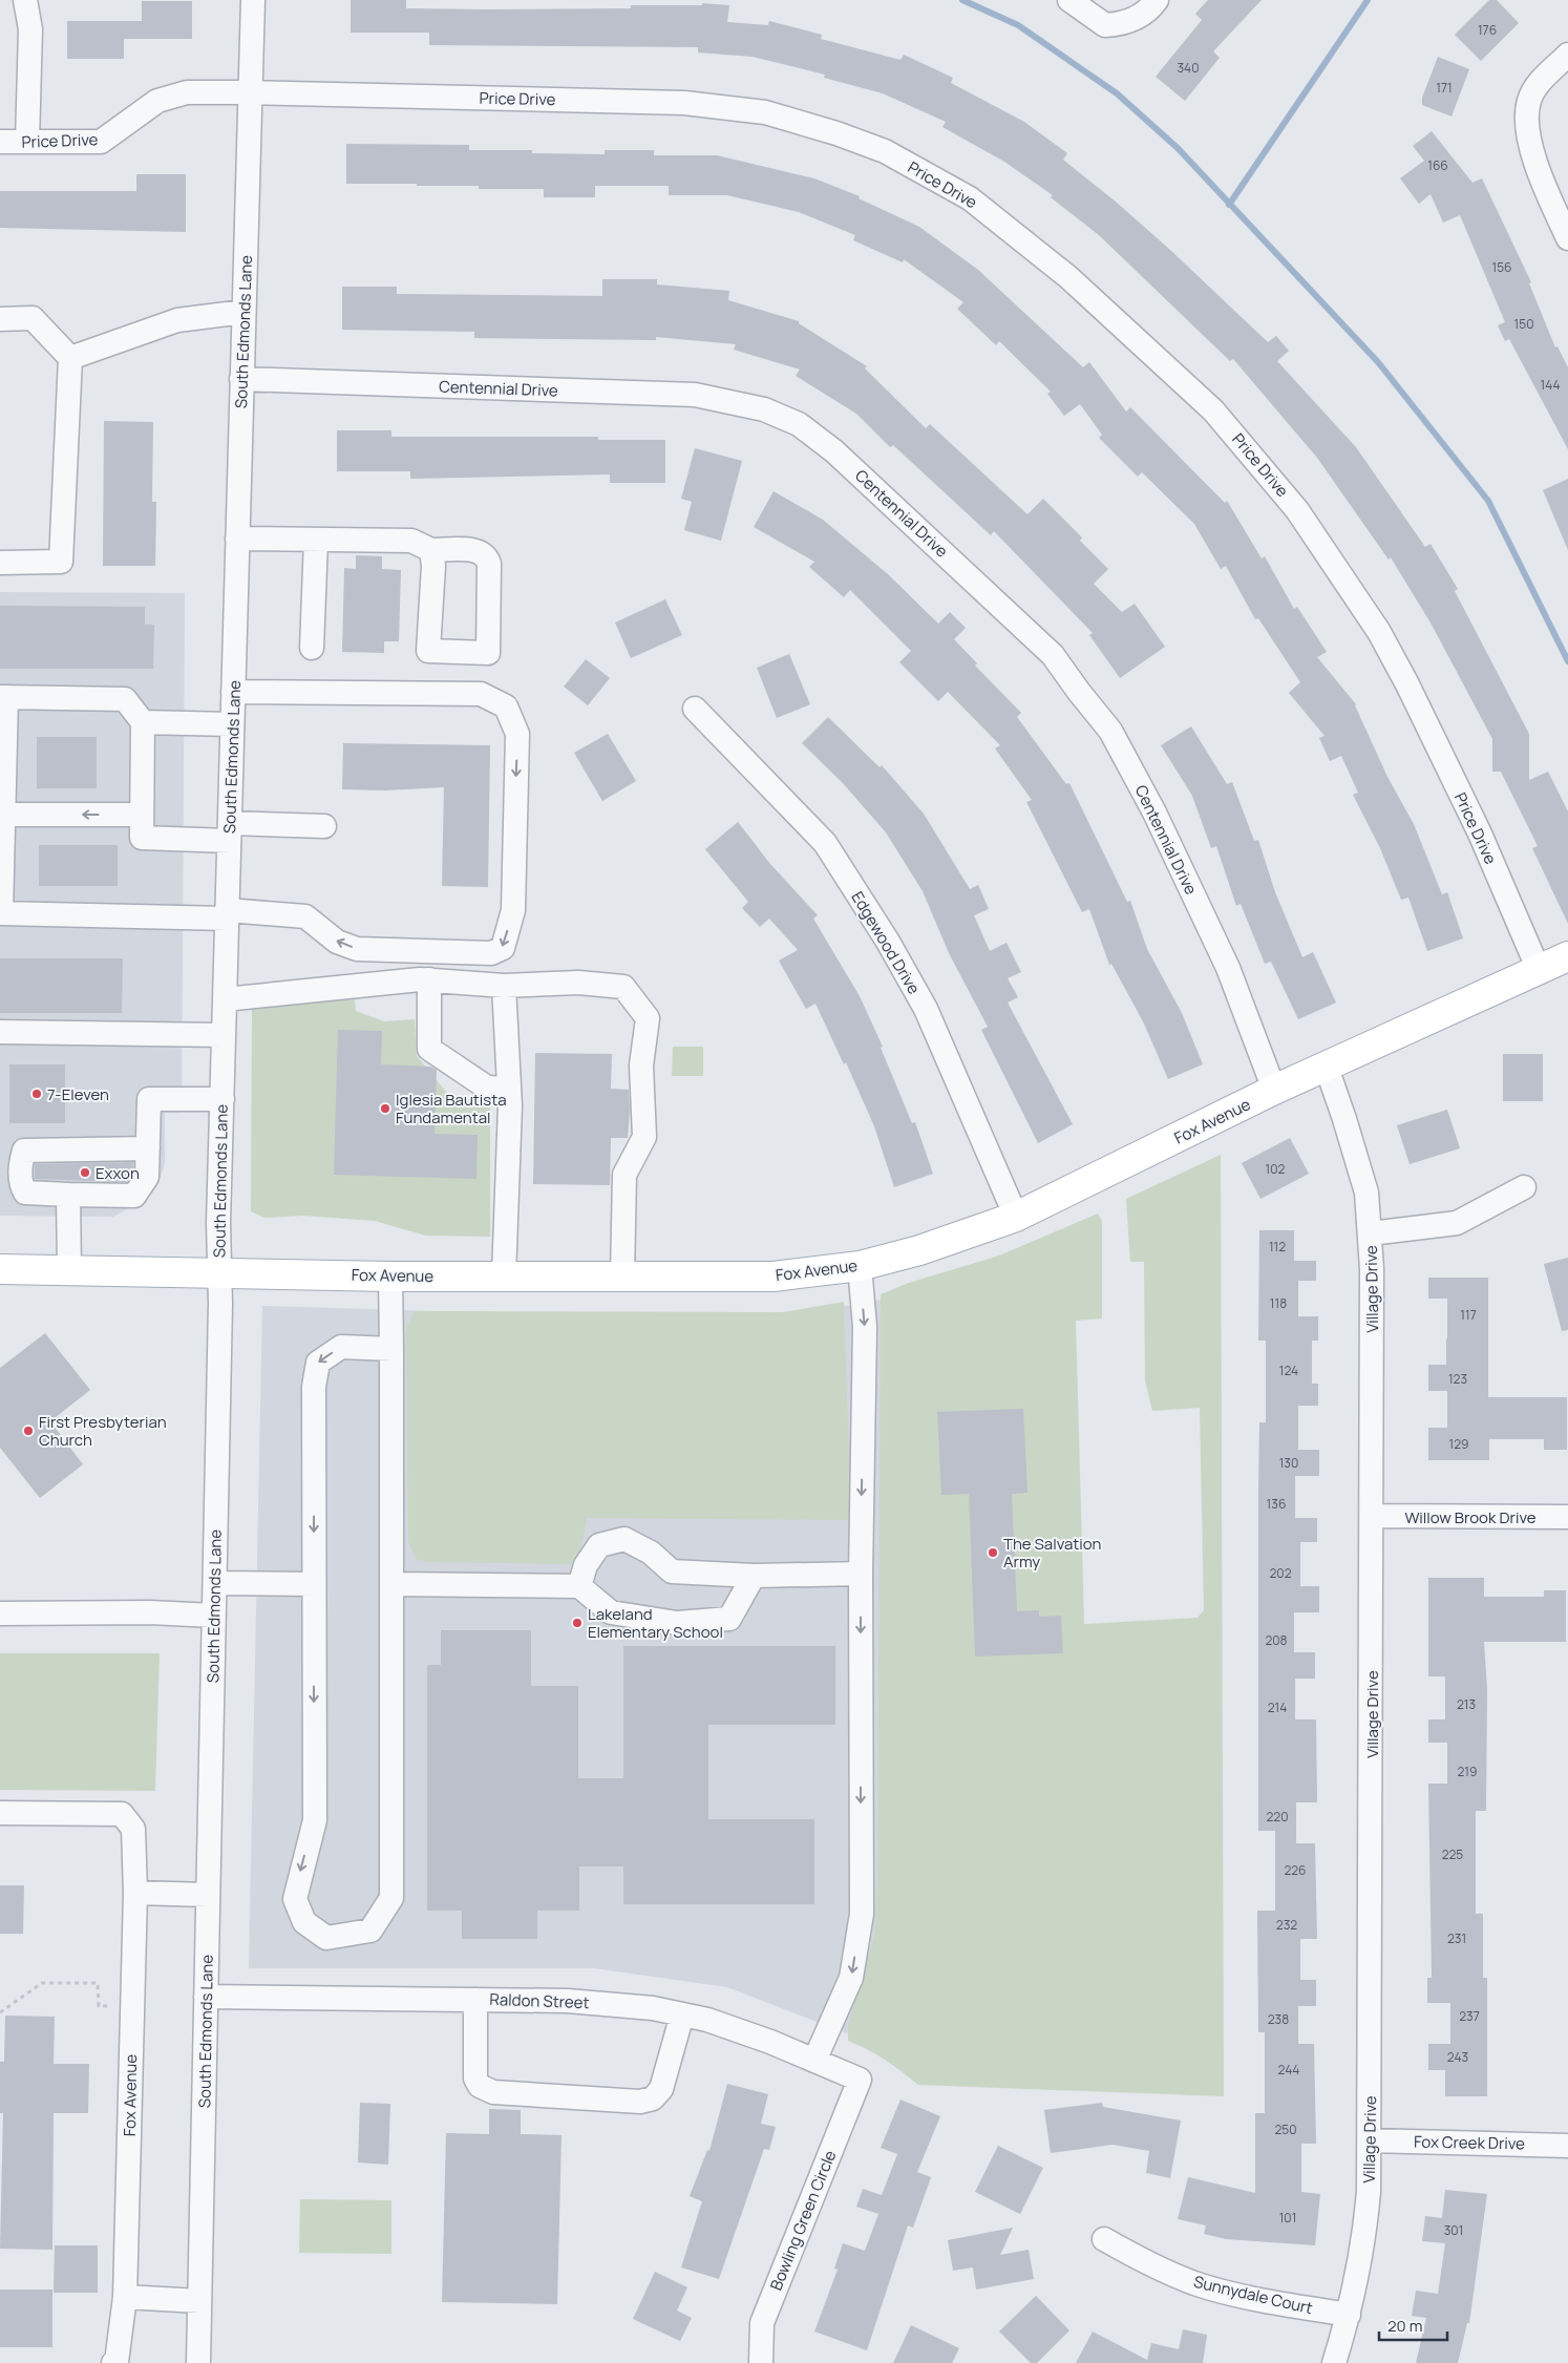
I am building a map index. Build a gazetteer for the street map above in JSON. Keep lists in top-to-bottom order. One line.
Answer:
{"streets":{"main road":["Fox Avenue"],"street":["Price Drive","South Edmonds Lane","Centennial Drive","Edgewood Drive","Village Drive","Willow Brook Drive","Raldon Street","Fox Creek Drive","Bowling Green Circle","Sunnydale Court"]},"crossings":[["Price Drive","South Edmonds Lane"],["Price Drive","Fox Avenue"],["South Edmonds Lane","Centennial Drive"],["South Edmonds Lane","Fox Avenue"],["South Edmonds Lane","Raldon Street"],["Centennial Drive","Fox Avenue"],["Edgewood Drive","Fox Avenue"],["Fox Avenue","Village Drive"],["Village Drive","Willow Brook Drive"],["Village Drive","Fox Creek Drive"],["Village Drive","Sunnydale Court"],["Raldon Street","Bowling Green Circle"]],"places":["7-Eleven","Iglesia Bautista Fundamental","Exxon","First Presbyterian Church","The Salvation Army","Lakeland Elementary School"],"house_numbers":["176","340","171","166","156","150","144","102","112","118","117","124","123","129","130","136","202","208","213","214","219","220","225","226","232","231","237","238","243","244","250","101","301"],"scale_bar":"20 m"}
